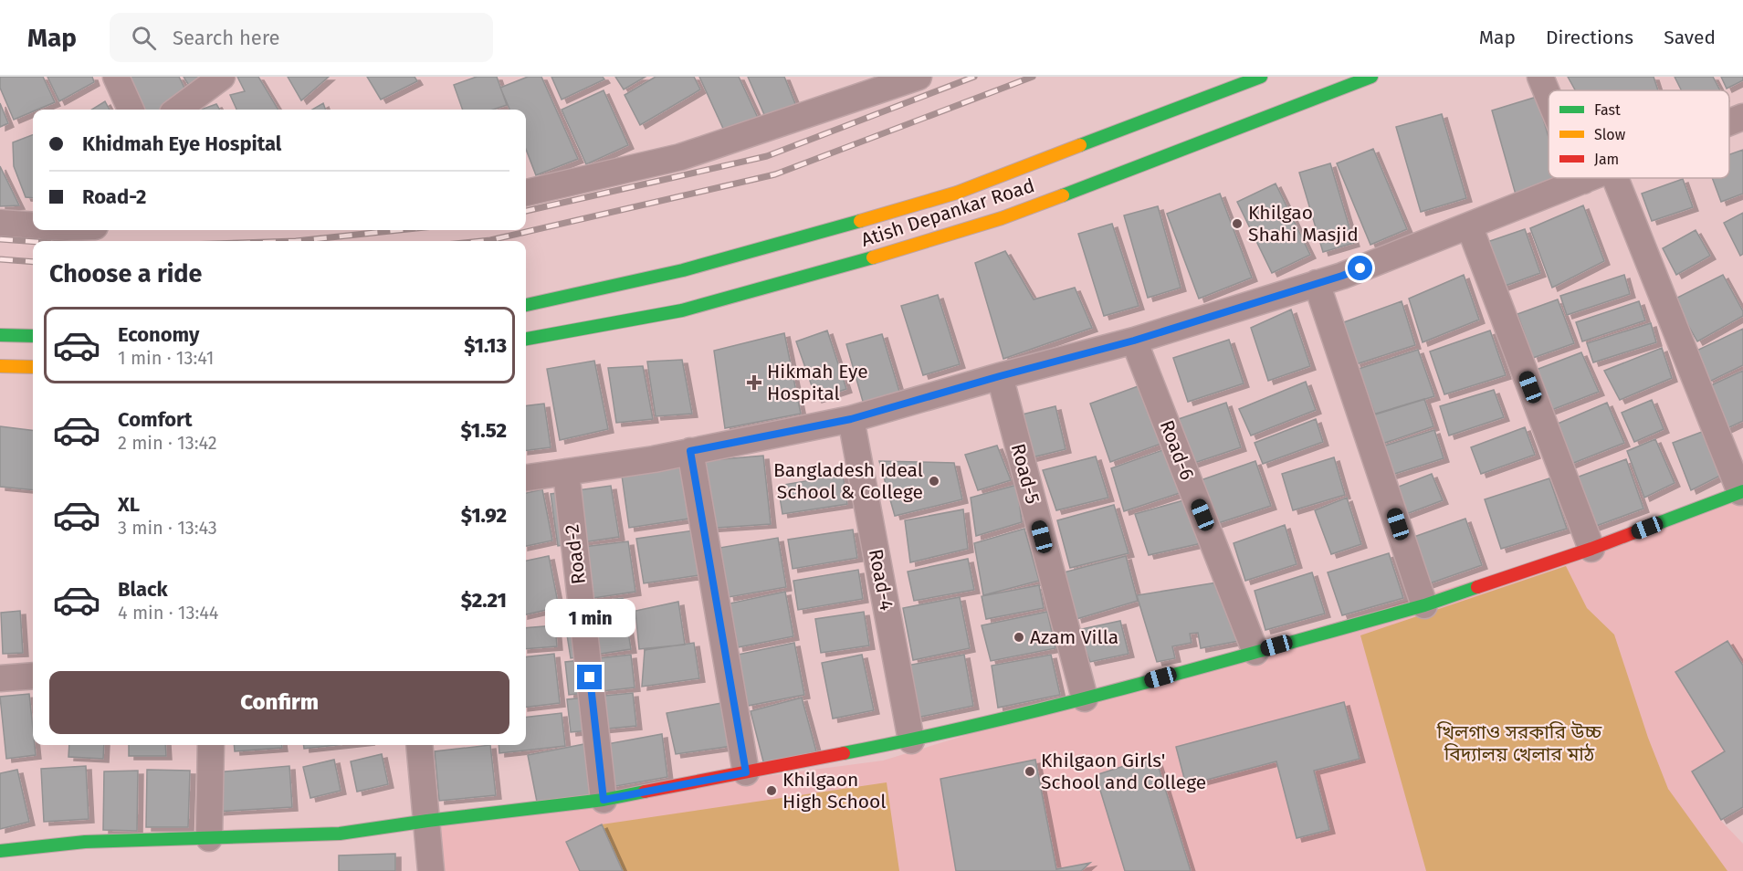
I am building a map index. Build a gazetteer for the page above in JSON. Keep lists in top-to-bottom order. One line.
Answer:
{"streets":{"street":["Atish Depankar Road","Road-6","Road-5","Road-2","Road-4"]},"parks":["খিলগাও সরকারি উচ্চ বিদ্যালয় খেলার মাঠ"],"places":{"other":["Khilgao Shahi Masjid","Bangladesh Ideal School & College","Azam Villa","Khilgaon Girls' School and College","Khilgaon High School"],"health":["Hikmah Eye Hospital"]},"legend":["Fast","Slow","Jam"],"page":{"header":"Map","search":"Search here","nav":["Map","Directions","Saved"],"banner":["Khidmah Eye Hospital","Road-2"],"heading":"Choose a ride","list":[{"name":"Economy","note":"1 min · 13:41","value":"$1.13"},{"name":"Comfort","note":"2 min · 13:42","value":"$1.52"},{"name":"XL","note":"3 min · 13:43","value":"$1.92"},{"name":"Black","note":"4 min · 13:44","value":"$2.21"}],"bubble":"1 min","buttons":"Confirm"}}
